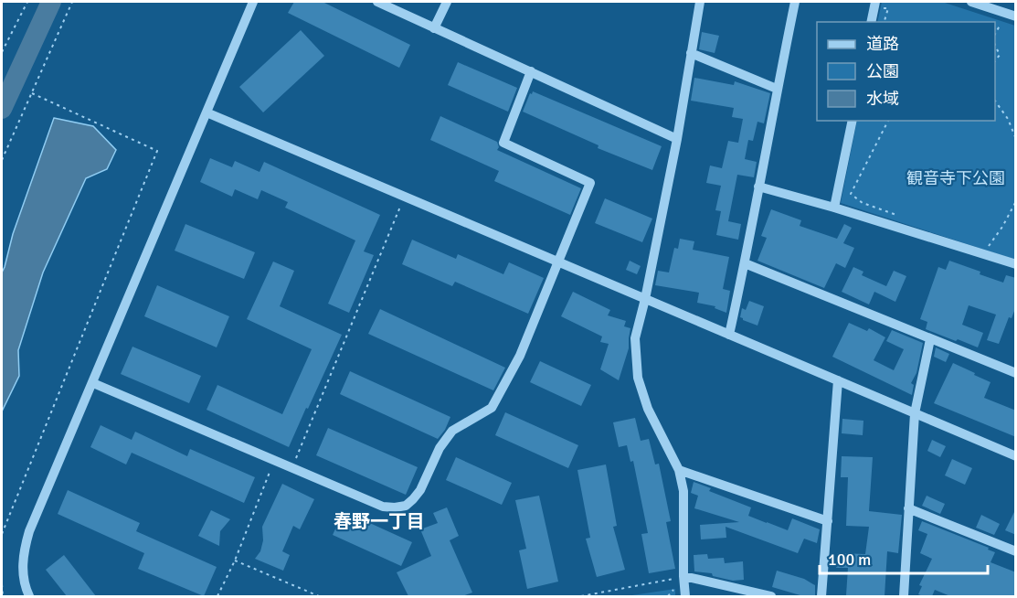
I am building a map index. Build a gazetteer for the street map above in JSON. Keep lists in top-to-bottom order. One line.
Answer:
{"districts":["春野一丁目"],"parks":["観音寺下公園"],"legend":["道路","公園","水域"],"scale_bar":"100 m"}
